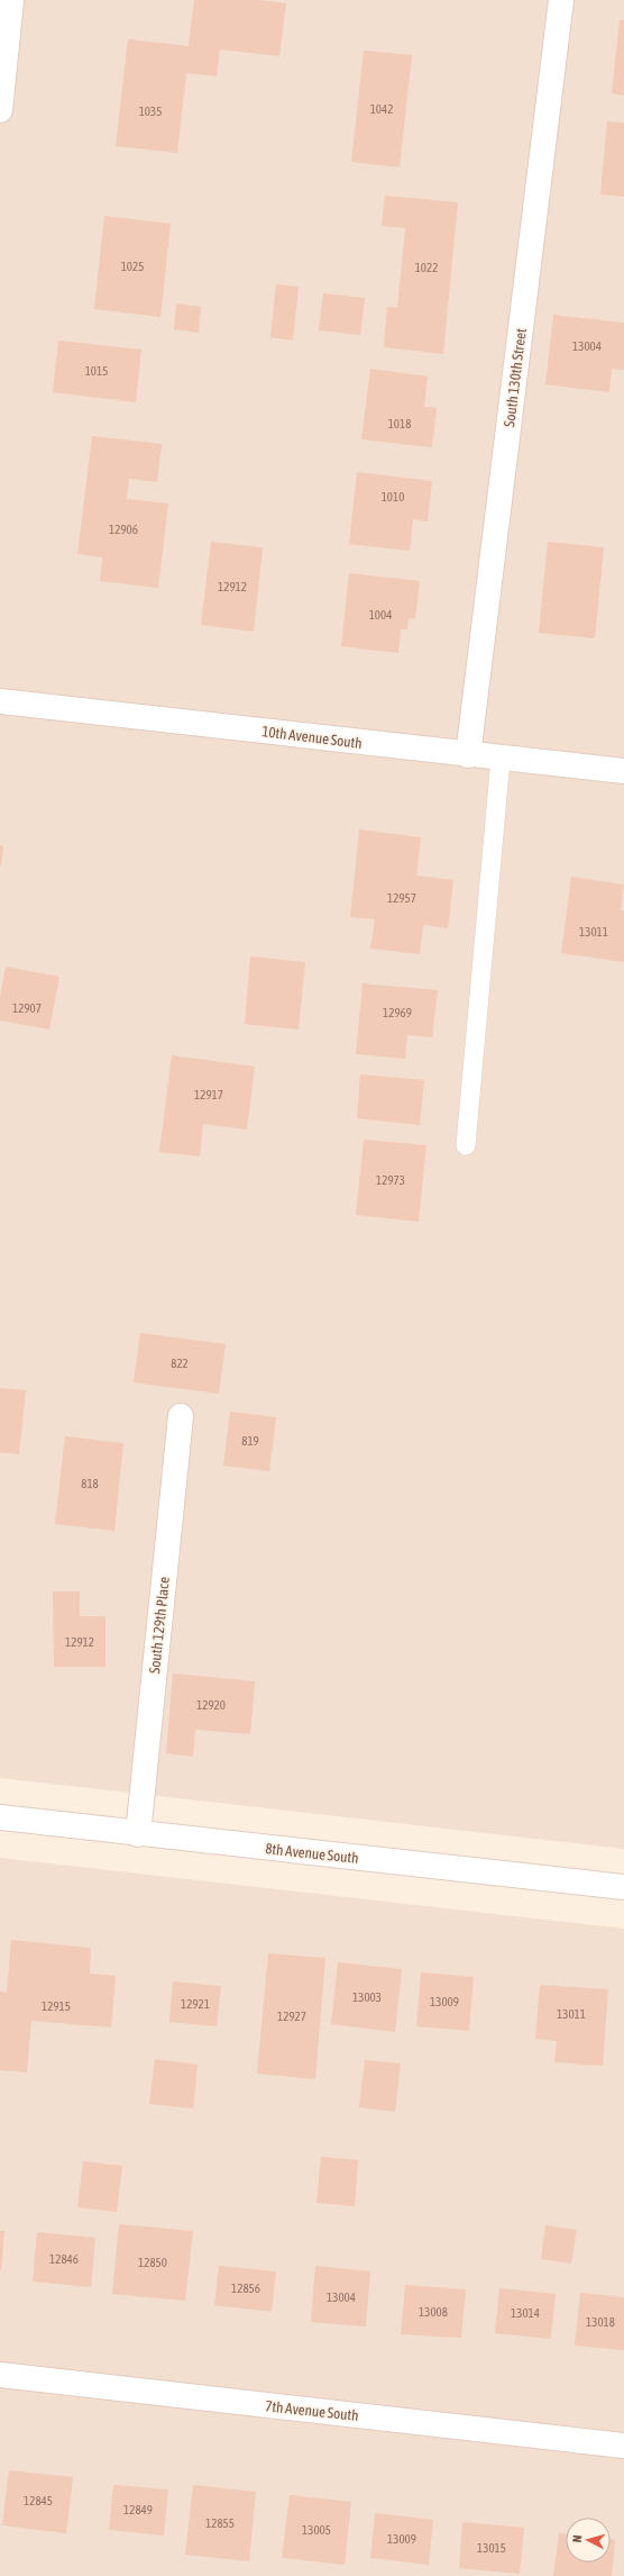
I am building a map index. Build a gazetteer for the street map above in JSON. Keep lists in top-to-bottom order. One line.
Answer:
{"streets":{"street":["South 130th Street","10th Avenue South","South 129th Place","8th Avenue South","7th Avenue South"]},"crossings":[["South 130th Street","10th Avenue South"],["South 129th Place","8th Avenue South"]],"house_numbers":["1042","1035","1025","1022","13004","1015","1018","1010","12906","12912","1004","12957","13011","12907","12969","12917","12973","822","819","818","12912","12920","13003","13009","12921","12915","13011","12927","12846","12850","12856","13004","13008","13014","13018","12845","12849","12855","13005","13009","13015"],"north":"left"}
